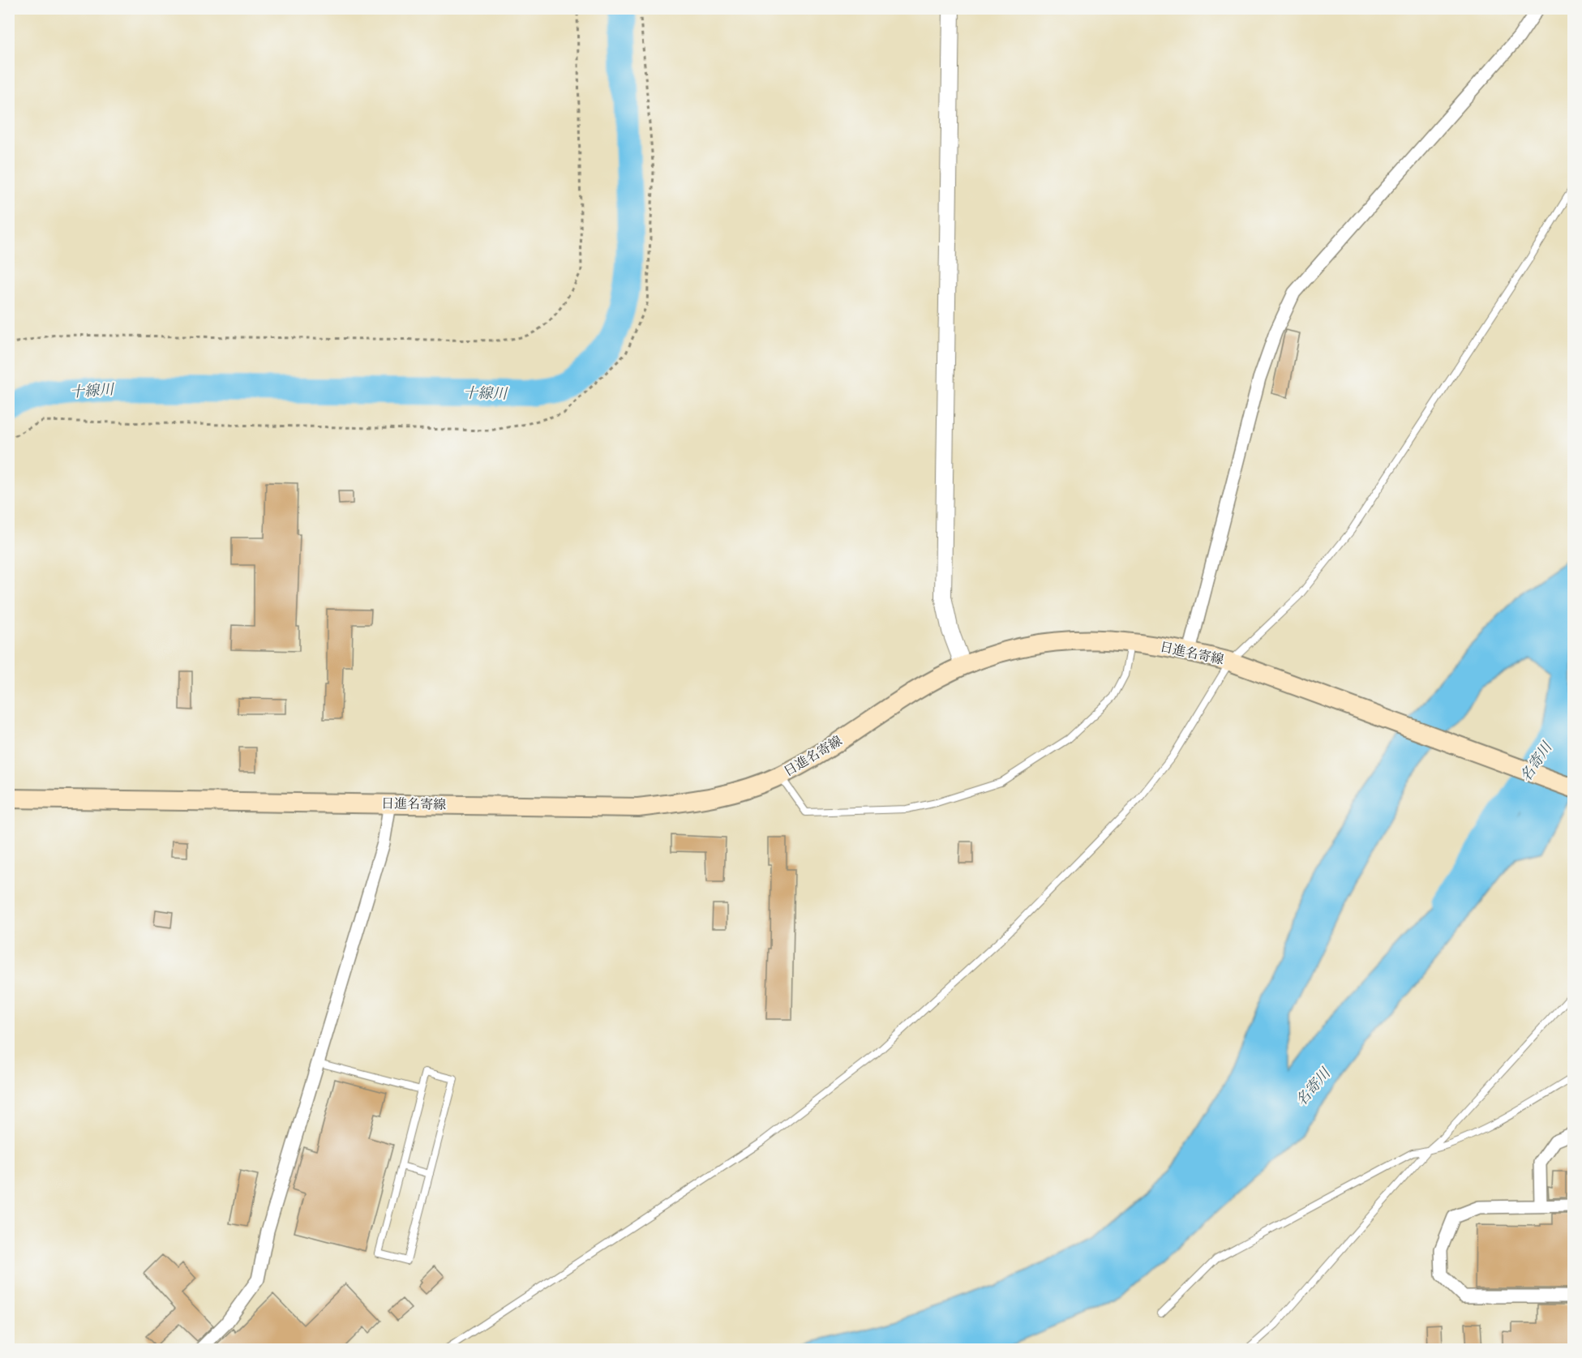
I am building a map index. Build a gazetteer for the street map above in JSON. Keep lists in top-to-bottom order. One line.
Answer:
{"streets":{"main road":["日進名寄線"]},"water":["十線川","名寄川"]}
